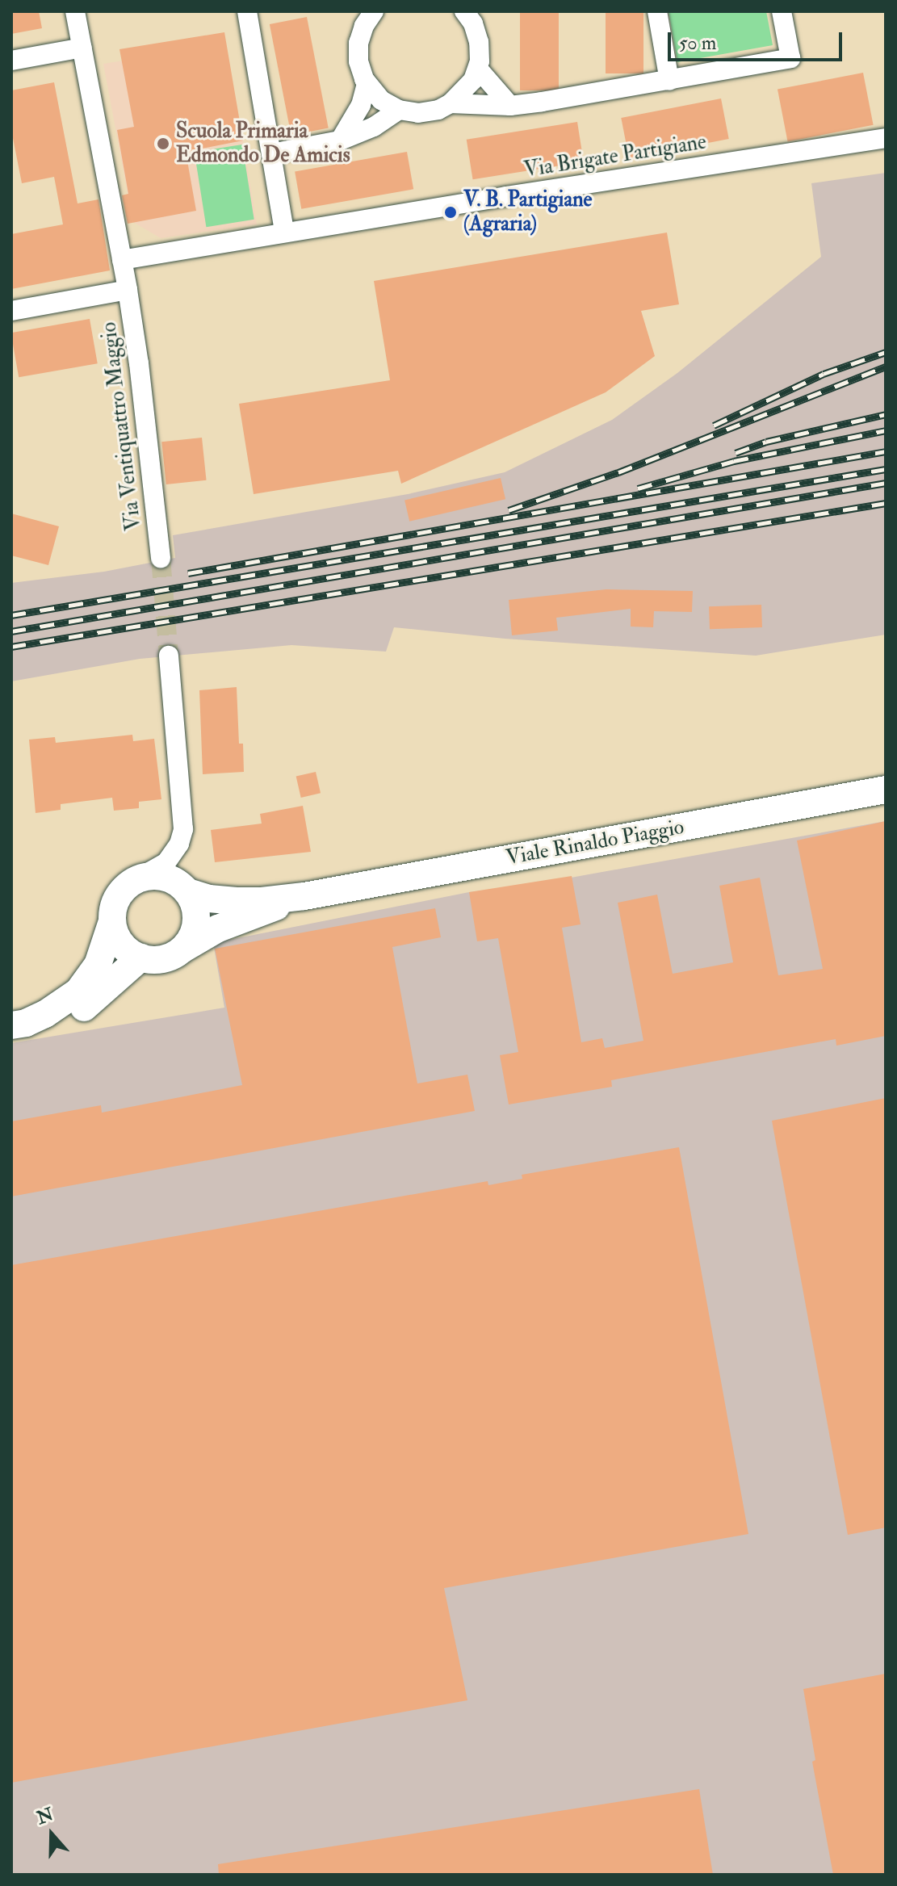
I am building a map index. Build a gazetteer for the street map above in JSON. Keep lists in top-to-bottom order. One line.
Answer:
{"streets":{"street":["Via Brigate Partigiane","Via Ventiquattro Maggio","Viale Rinaldo Piaggio"]},"crossings":[["Via Brigate Partigiane","Via Ventiquattro Maggio"]],"places":["Scuola Primaria Edmondo De Amicis","V. B. Partigiane (Agraria)"],"scale_bar":"50 m","north":"top"}
